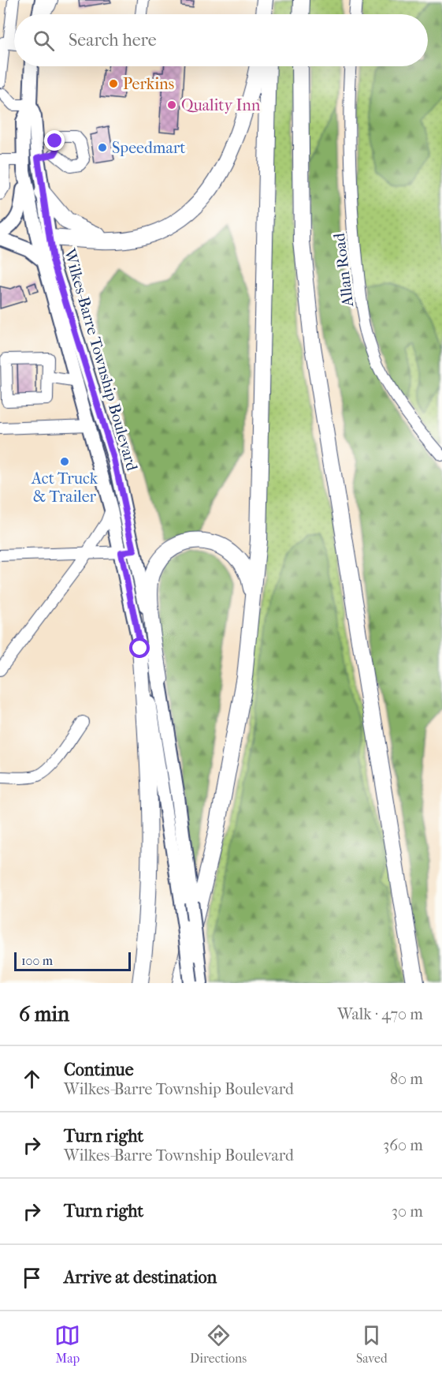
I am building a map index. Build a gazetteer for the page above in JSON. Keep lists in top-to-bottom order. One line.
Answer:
{"streets":{"main road":["Wilkes-Barre Township Boulevard"],"street":["Allan Road"]},"places":["Perkins","Quality Inn","Speedmart","Act Truck & Trailer"],"scale_bar":"100 m","page":{"search":"Search here","scale":"100 m","heading":["6 min","Walk · 470 m"],"list":[["Continue","Wilkes-Barre Township Boulevard","80 m"],["Turn right","Wilkes-Barre Township Boulevard","360 m"],["Turn right","30 m"],"Arrive at destination"],"nav":["Map","Directions","Saved"]}}
